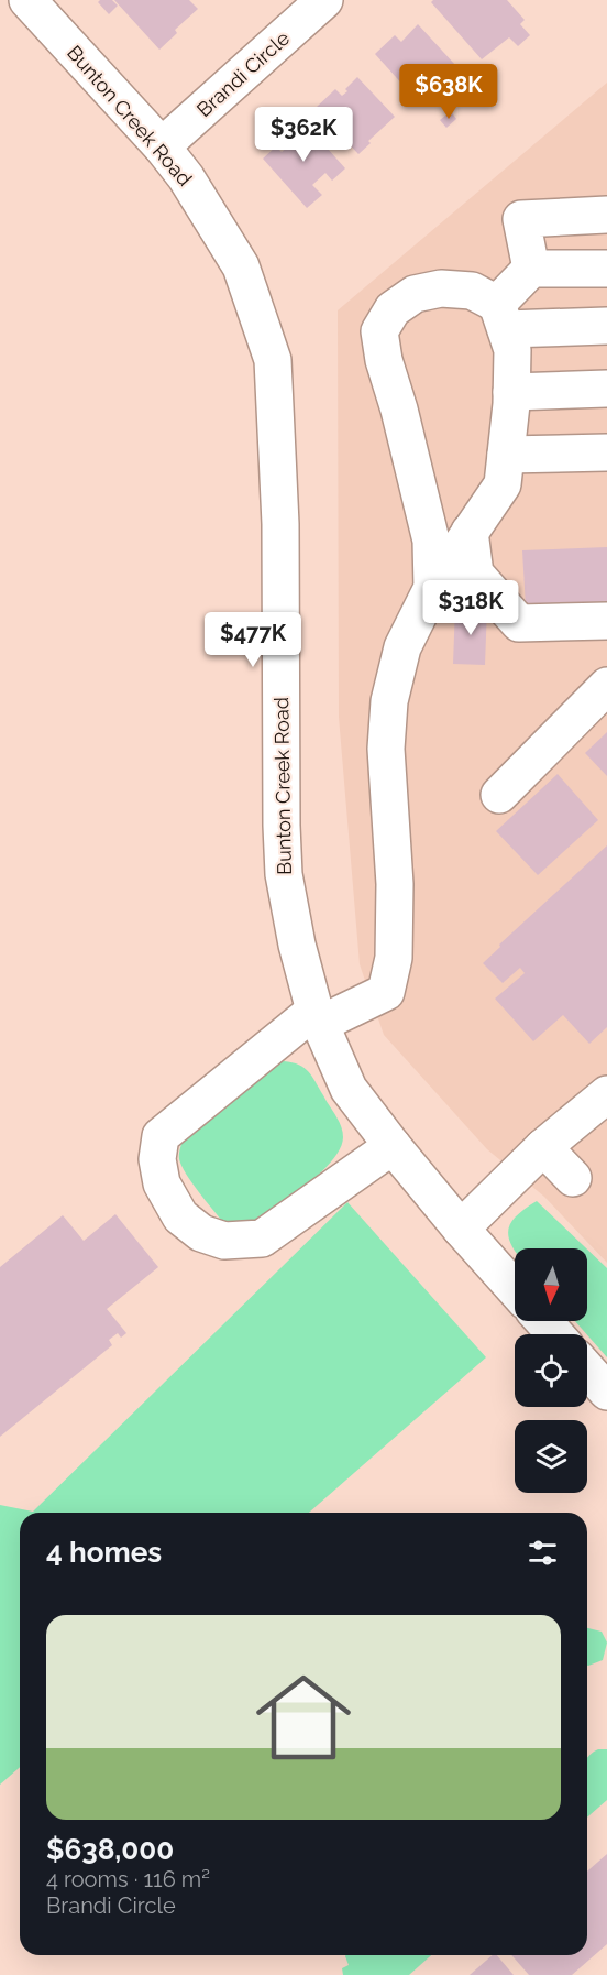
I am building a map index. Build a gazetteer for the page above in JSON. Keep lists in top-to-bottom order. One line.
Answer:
{"streets":{"street":["Brandi Circle","Bunton Creek Road"]},"crossings":[["Brandi Circle","Bunton Creek Road"]],"north":"bottom","page":{"price":["$638K","$362K","$318K","$477K"],"heading":"4 homes","list":[{"name":"$638,000","note":"4 rooms · 116 m² · Brandi Circle"}]}}
